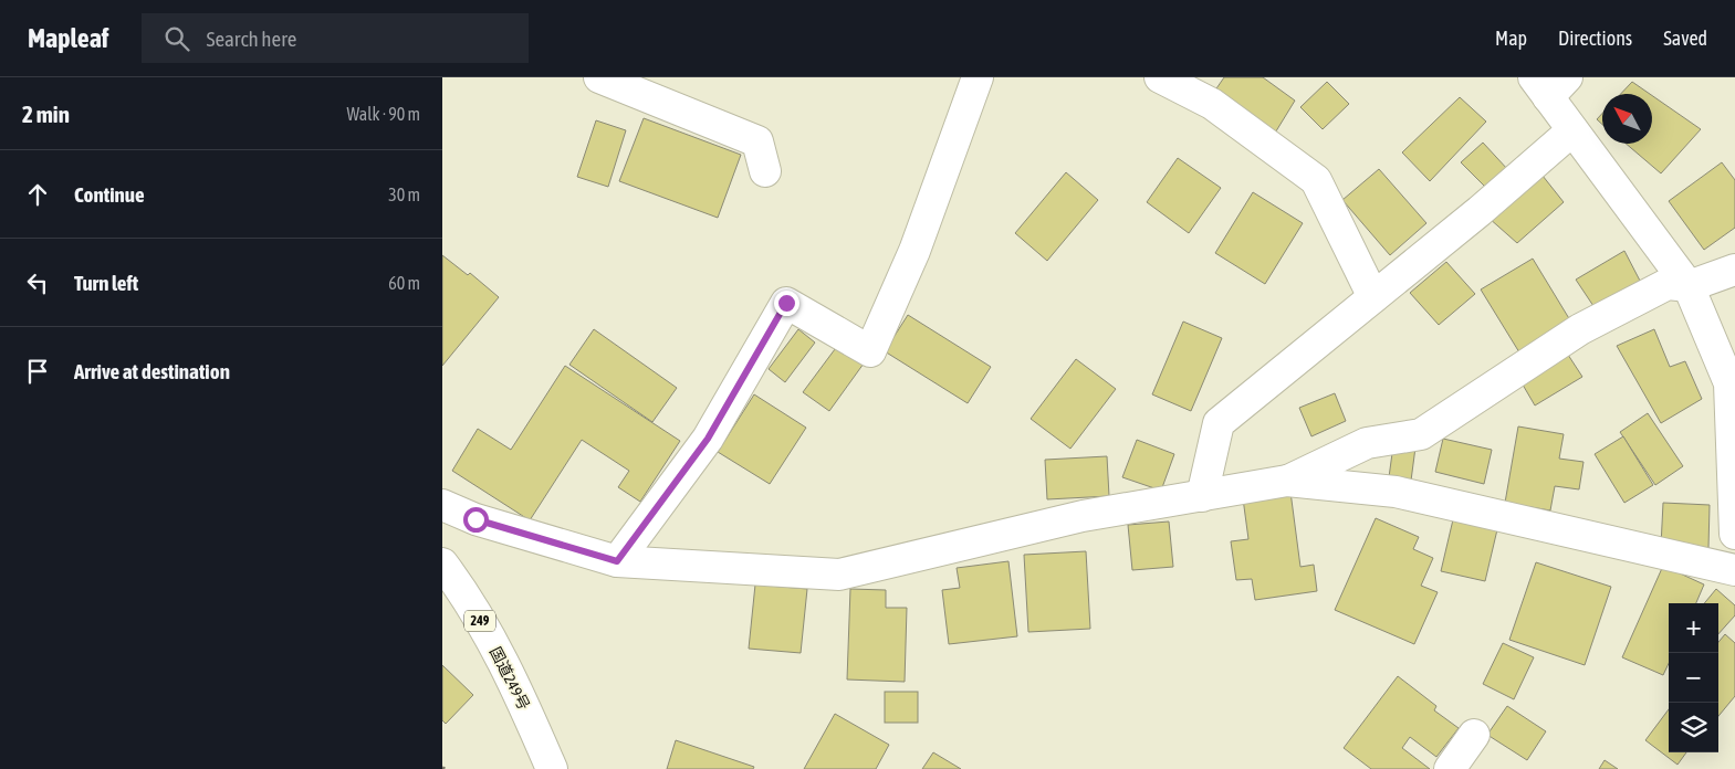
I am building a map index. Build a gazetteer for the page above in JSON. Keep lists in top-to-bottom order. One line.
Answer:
{"streets":{"main road":["249","国道249号"]},"north":"top left","page":{"header":"Mapleaf","search":"Search here","nav":["Map","Directions","Saved"],"heading":["2 min","Walk · 90 m"],"list":[["Continue","30 m"],["Turn left","60 m"],"Arrive at destination"],"map_buttons":["+","−"]}}
